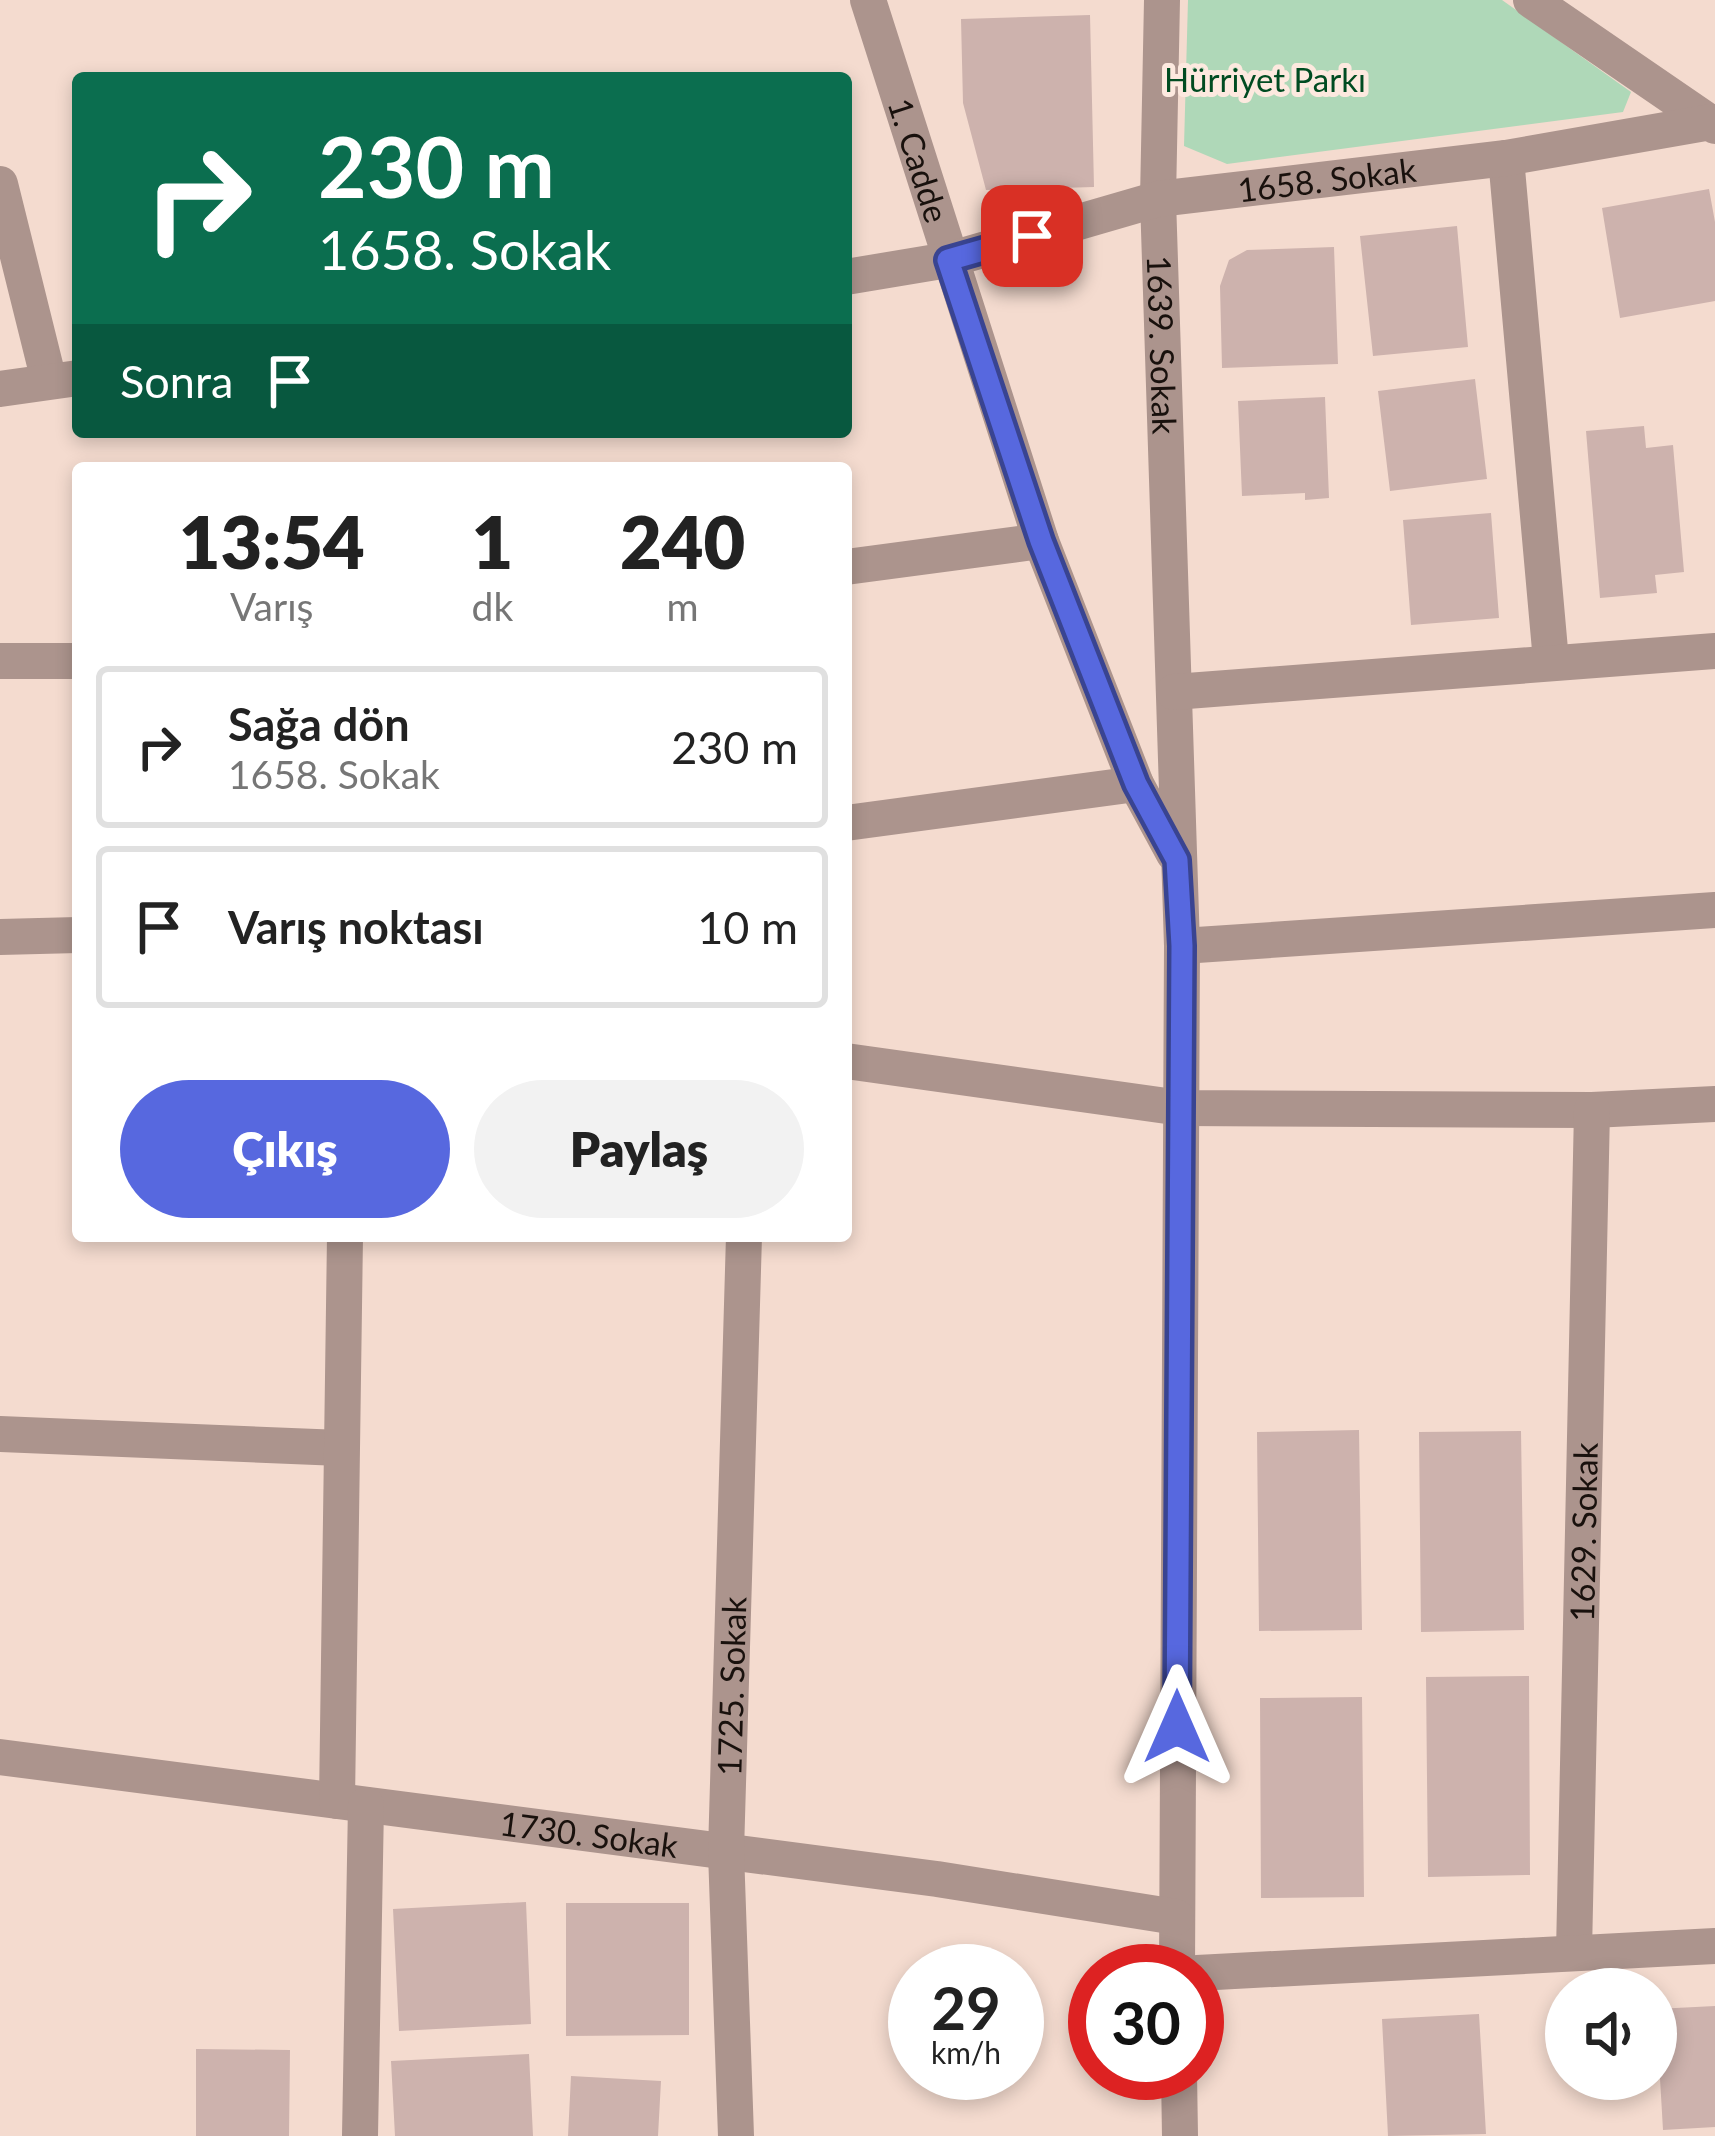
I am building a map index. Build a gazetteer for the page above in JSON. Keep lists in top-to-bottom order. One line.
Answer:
{"streets":{"street":["1. Cadde","1658. Sokak","1639. Sokak","1629. Sokak","1725. Sokak","1730. Sokak"]},"crossings":[["1. Cadde","1658. Sokak"],["1. Cadde","1639. Sokak"],["1. Cadde","1730. Sokak"],["1658. Sokak","1639. Sokak"],["1725. Sokak","1730. Sokak"]],"parks":["Hürriyet Parkı"],"page":{"turn":["230 m","1658. Sokak"],"then":"Sonra","eta":["13:54","Varış","1","dk","240","m"],"list":[{"name":"Sağa dön","note":"1658. Sokak","value":"230 m"},{"name":"Varış noktası","value":"10 m"}],"buttons":["Çıkış","Paylaş"],"speed":"29 km/h","limit":"30"}}
